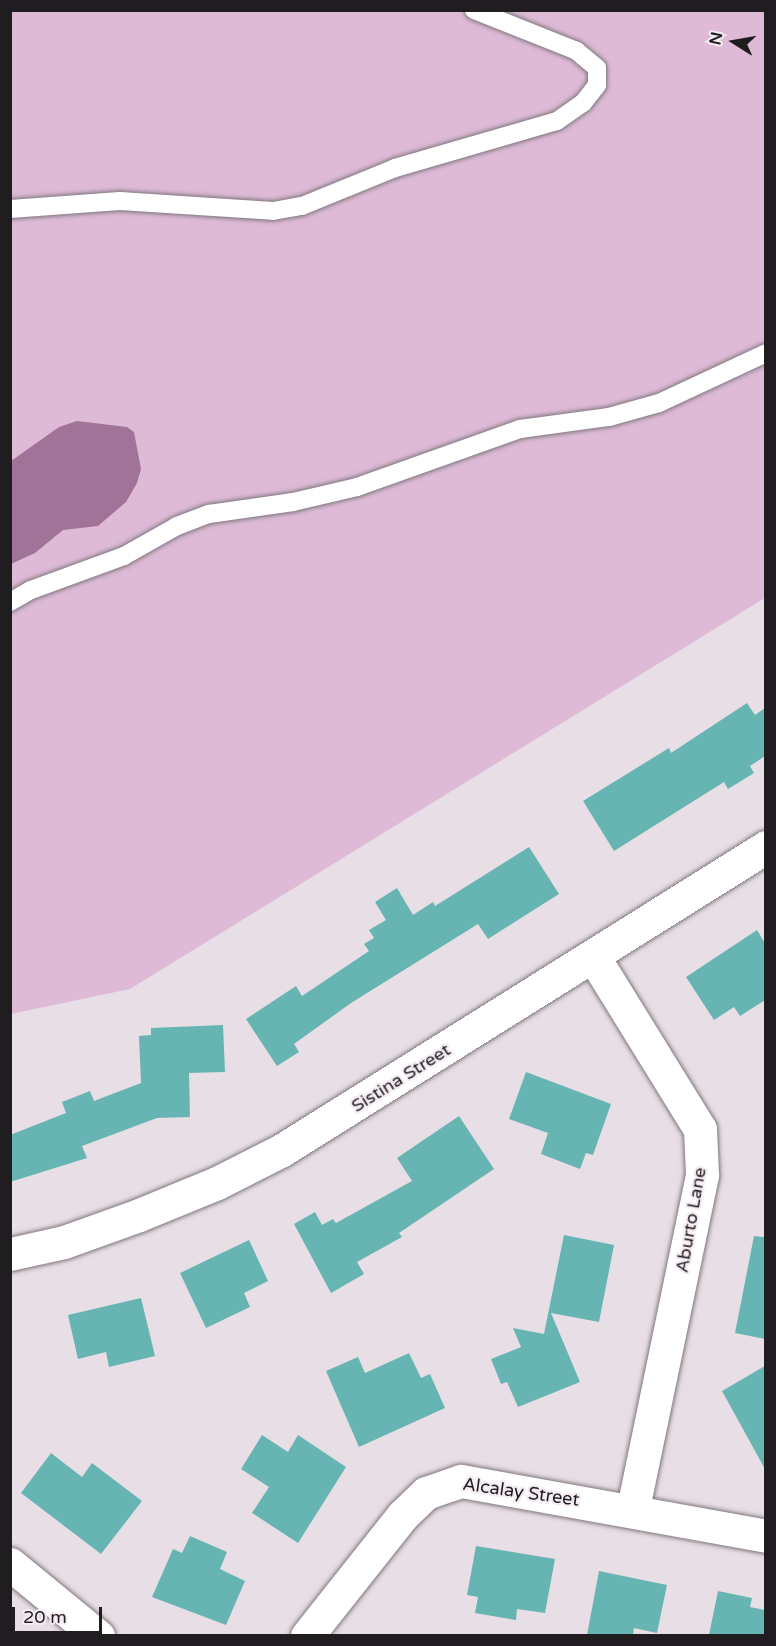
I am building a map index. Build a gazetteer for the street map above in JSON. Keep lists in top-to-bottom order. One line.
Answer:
{"streets":{"street":["Sistina Street","Aburto Lane","Alcalay Street"]},"crossings":[["Sistina Street","Aburto Lane"],["Aburto Lane","Alcalay Street"]],"scale_bar":"20 m","north":"left"}
